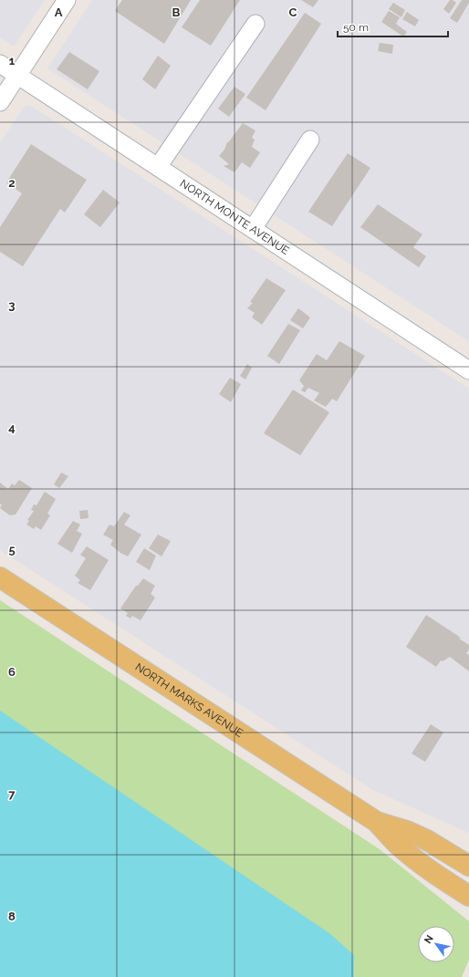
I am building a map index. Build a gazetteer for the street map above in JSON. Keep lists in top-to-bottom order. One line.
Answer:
{"streets":{"main road":["NORTH MARKS AVENUE"],"street":["NORTH MONTE AVENUE"]},"scale_bar":"50 m","north":"top left","grid":{"columns":["A","B","C"],"rows":["1","2","3","4","5","6","7","8"]}}
